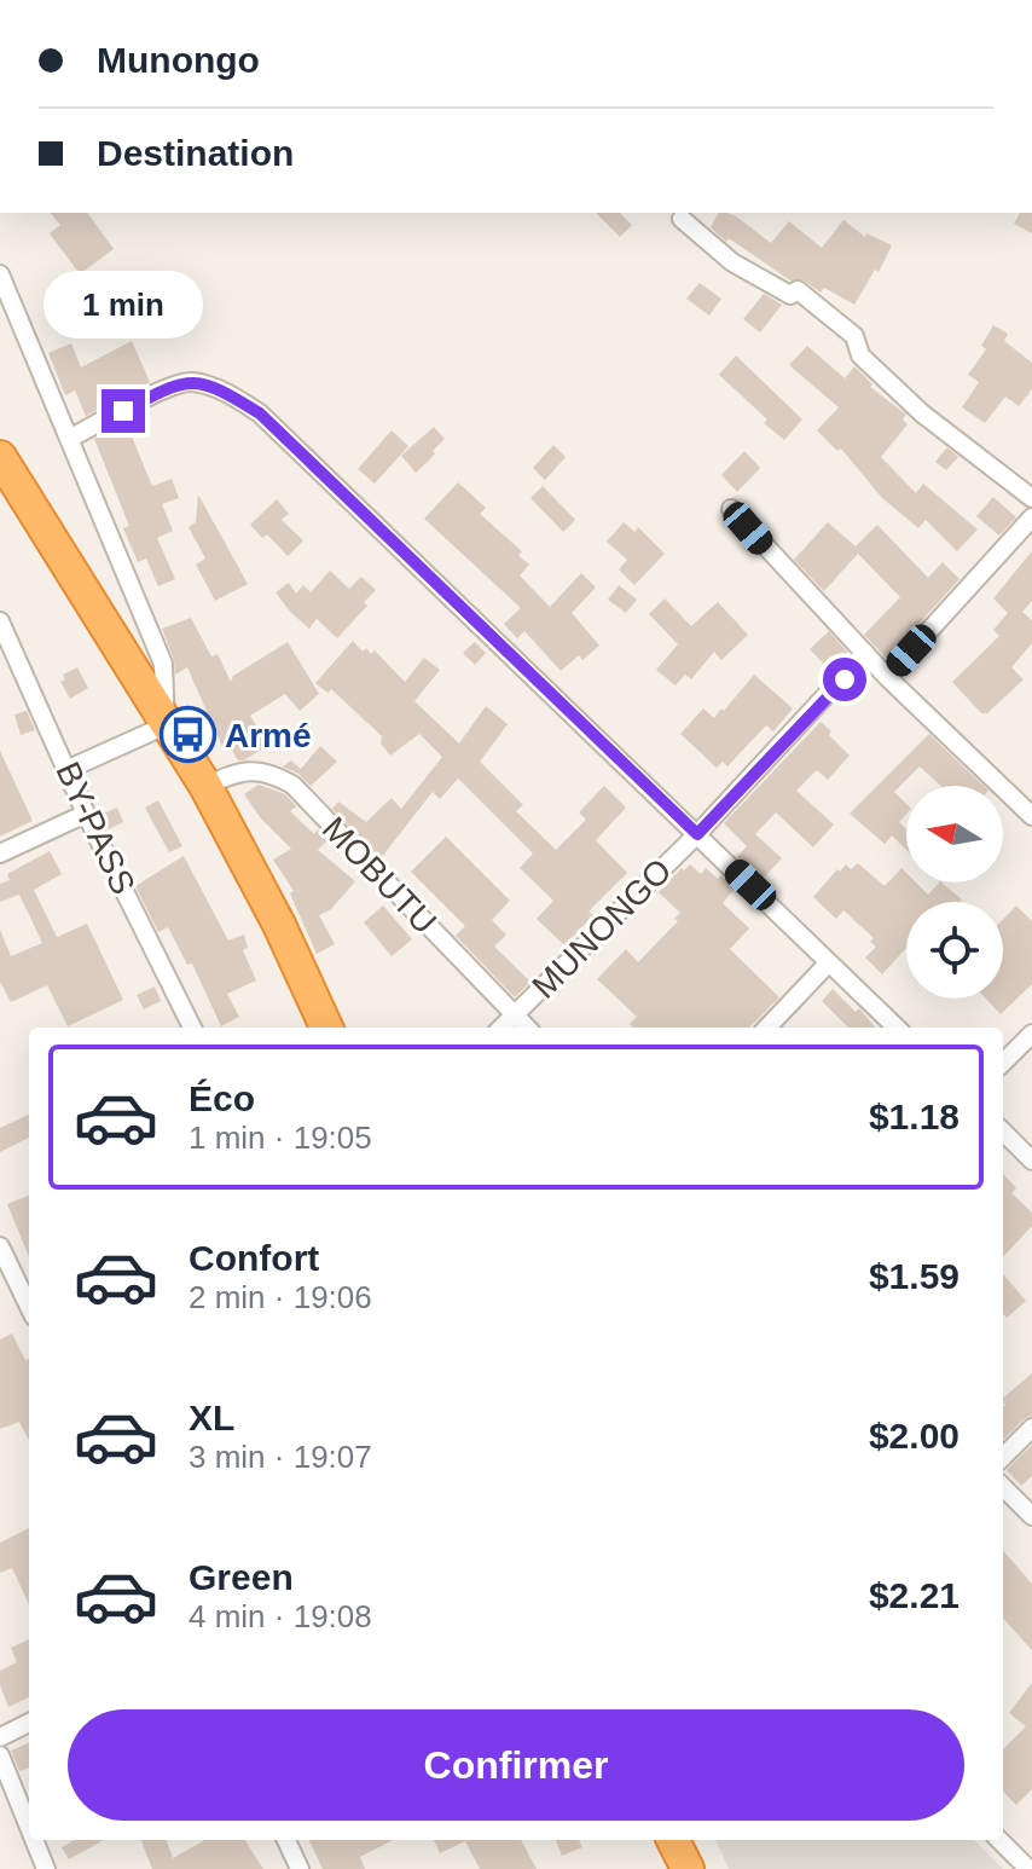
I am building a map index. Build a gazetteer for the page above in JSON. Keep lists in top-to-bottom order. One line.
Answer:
{"streets":{"street":["BY-PASS","MOBUTU","MUNONGO"]},"crossings":[["MOBUTU","MUNONGO"]],"places":{"bus stop":["Armé"]},"north":"left","page":{"banner":["Munongo","Destination"],"bubble":"1 min","list":[{"name":"Éco","note":"1 min · 19:05","value":"$1.18"},{"name":"Confort","note":"2 min · 19:06","value":"$1.59"},{"name":"XL","note":"3 min · 19:07","value":"$2.00"},{"name":"Green","note":"4 min · 19:08","value":"$2.21"}],"buttons":"Confirmer"}}
